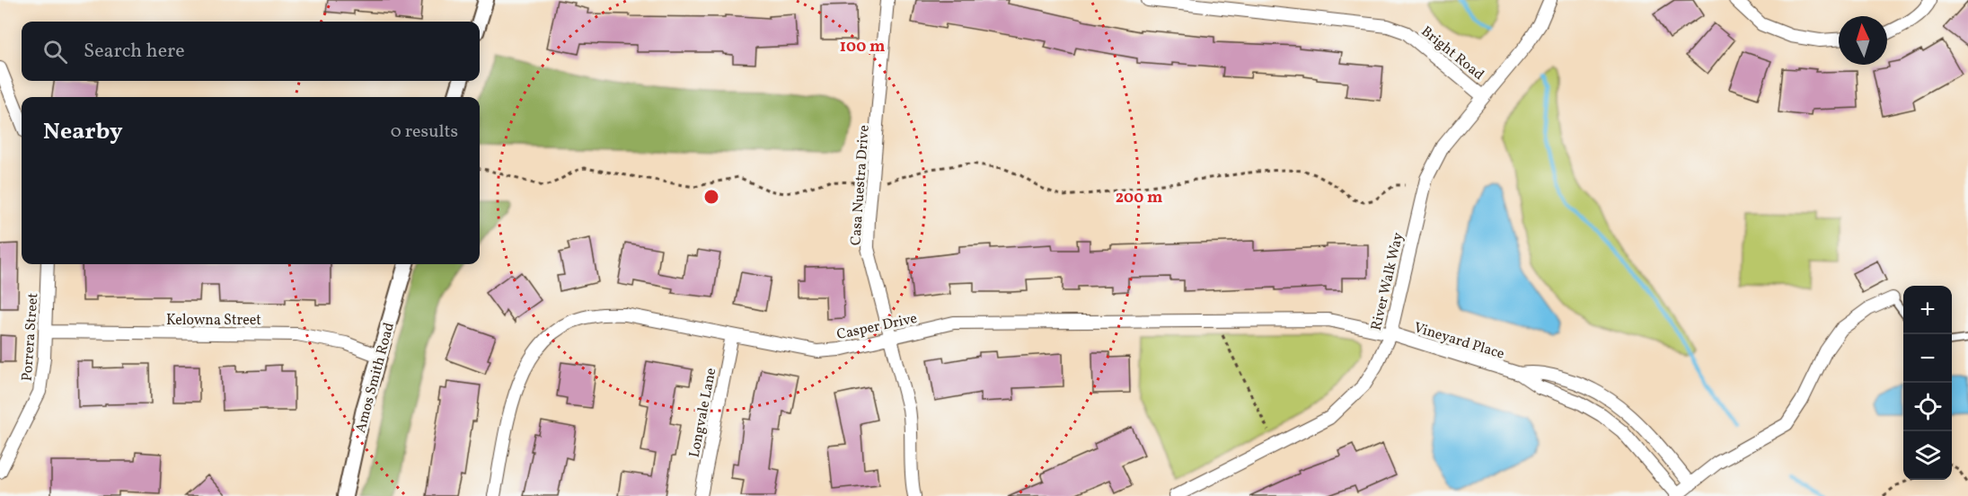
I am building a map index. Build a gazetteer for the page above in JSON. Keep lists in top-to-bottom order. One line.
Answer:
{"streets":{"street":["Bright Road","Casa Nuestra Drive","River Walk Way","Kelowna Street","Casper Drive","Porrera Street","Vineyard Place","Amos Smith Road","Longvale Lane"]},"crossings":[["Bright Road","River Walk Way"],["Casa Nuestra Drive","Casper Drive"],["River Walk Way","Casper Drive"],["River Walk Way","Vineyard Place"],["Kelowna Street","Porrera Street"],["Kelowna Street","Amos Smith Road"],["Casper Drive","Vineyard Place"],["Casper Drive","Longvale Lane"]],"north":"top","page":{"search":"Search here","heading":["Nearby","0 results"],"map_buttons":["+","−"]},"rings":["100 m","200 m"]}
